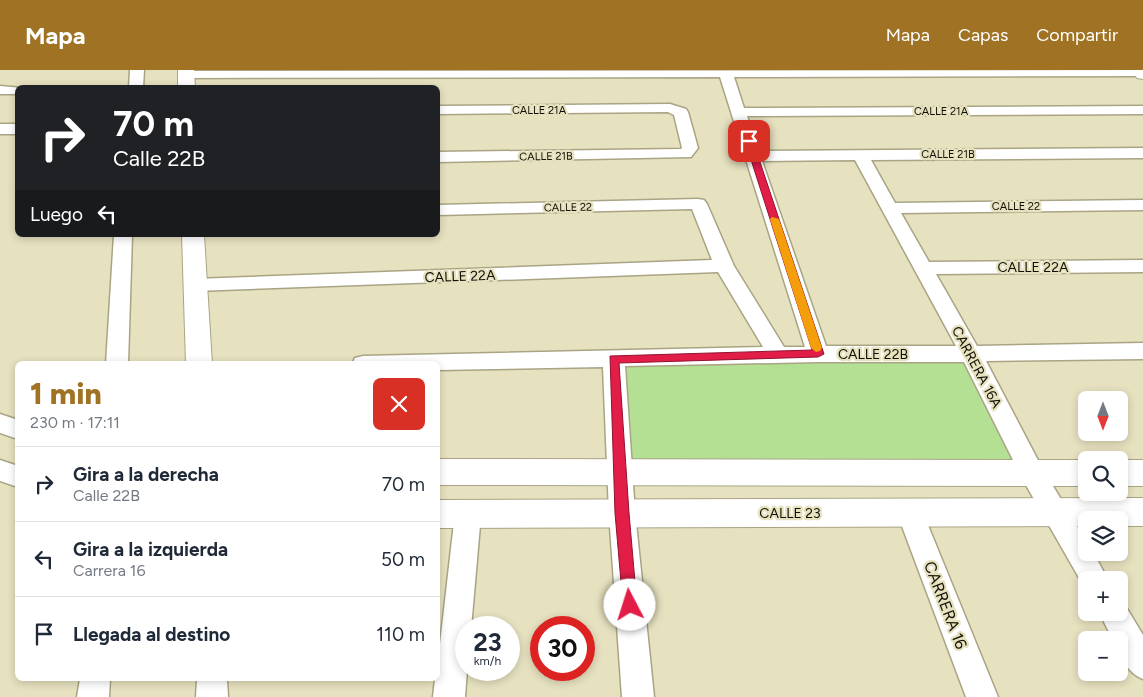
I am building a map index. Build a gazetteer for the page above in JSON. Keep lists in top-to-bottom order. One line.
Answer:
{"streets":{"street":["CALLE 21A","CALLE 21B","CALLE 22","CALLE 22A","CALLE 22B","CARRERA 16A","CALLE 23","CARRERA 16"]},"crossings":[["CALLE 21A","CALLE 21B"],["CALLE 21B","CARRERA 16A"],["CALLE 22","CALLE 22A"],["CALLE 22","CARRERA 16A"],["CALLE 22A","CARRERA 16A"],["CALLE 22B","CARRERA 16A"],["CARRERA 16A","CALLE 23"],["CALLE 23","CARRERA 16"]],"north":"bottom","page":{"header":"Mapa","nav":["Mapa","Capas","Compartir"],"turn":["70 m","Calle 22B"],"then":"Luego","heading":["1 min","230 m · 17:11"],"map_buttons":["+","−"],"list":[{"name":"Gira a la derecha","note":"Calle 22B","value":"70 m"},{"name":"Gira a la izquierda","note":"Carrera 16","value":"50 m"},{"name":"Llegada al destino","value":"110 m"}],"speed":"23 km/h","limit":"30"}}
